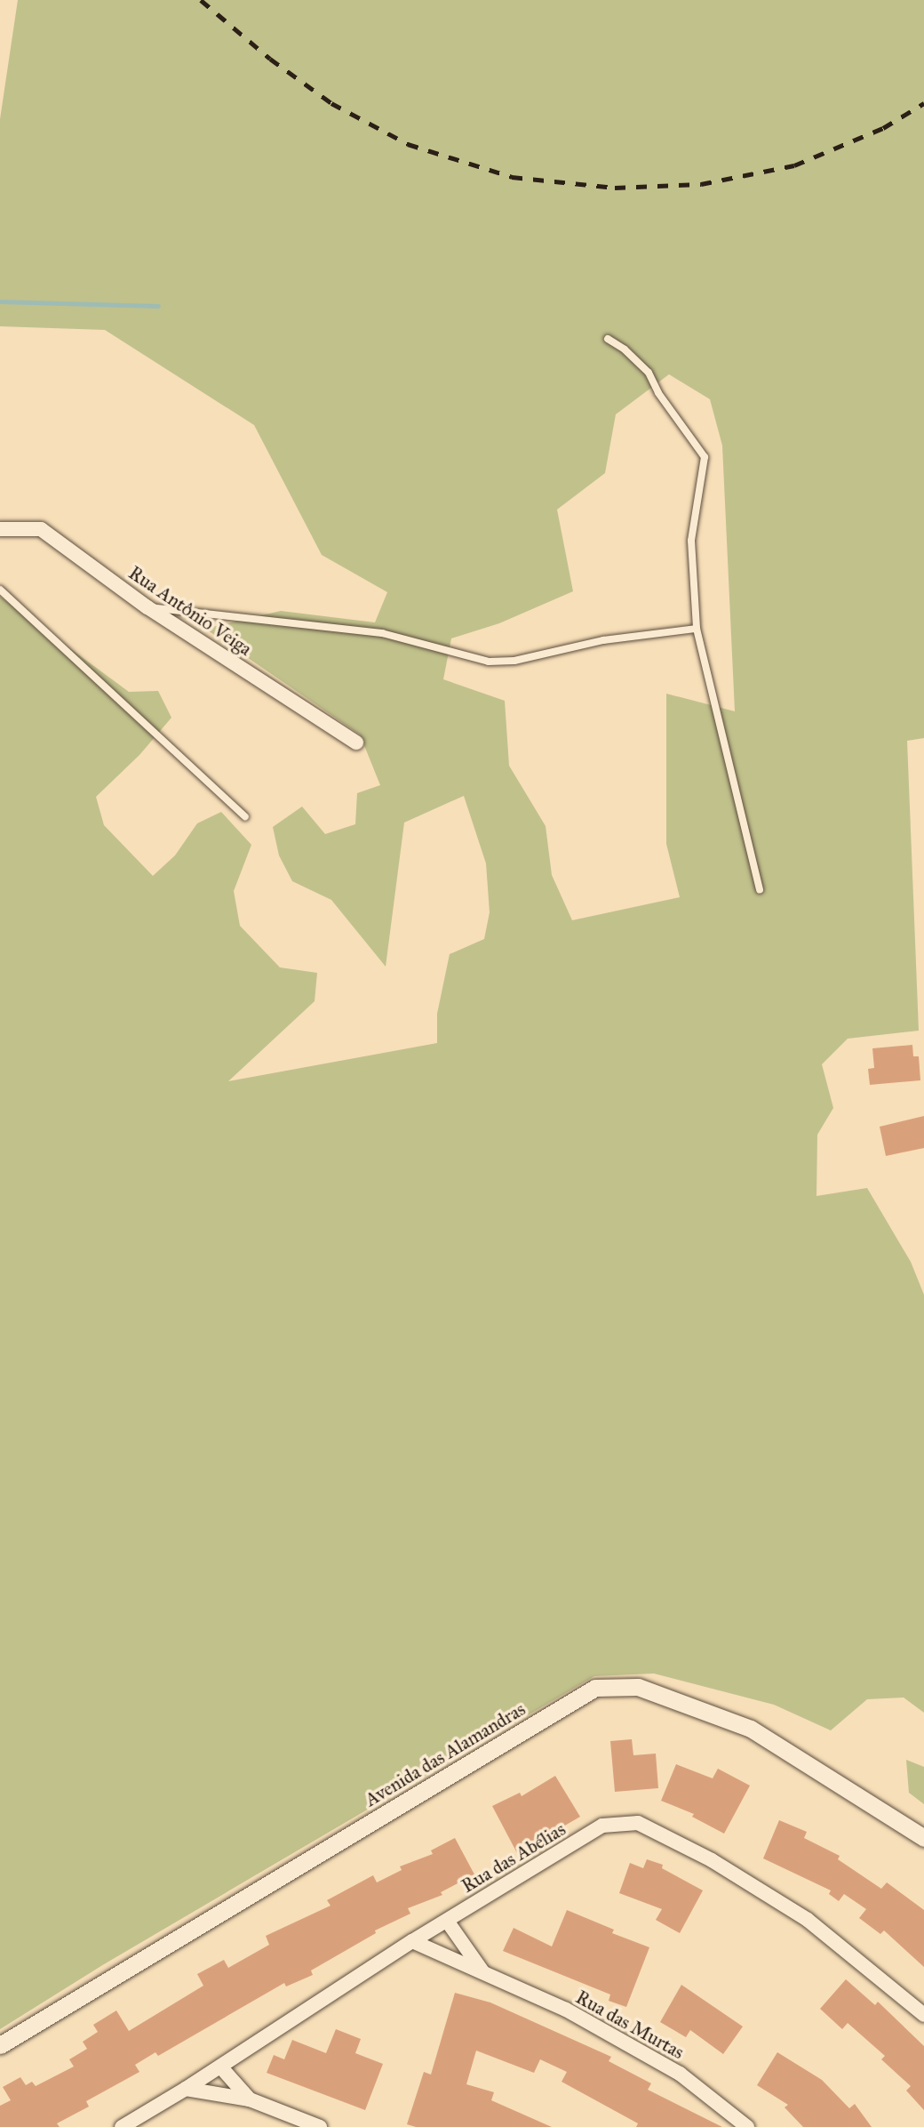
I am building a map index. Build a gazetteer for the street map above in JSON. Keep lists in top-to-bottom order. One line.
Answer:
{"streets":{"street":["Rua Antônio Veiga","Avenida das Alamandras","Rua das Abélias","Rua das Murtas"]},"crossings":[["Rua das Abélias","Rua das Murtas"]]}
